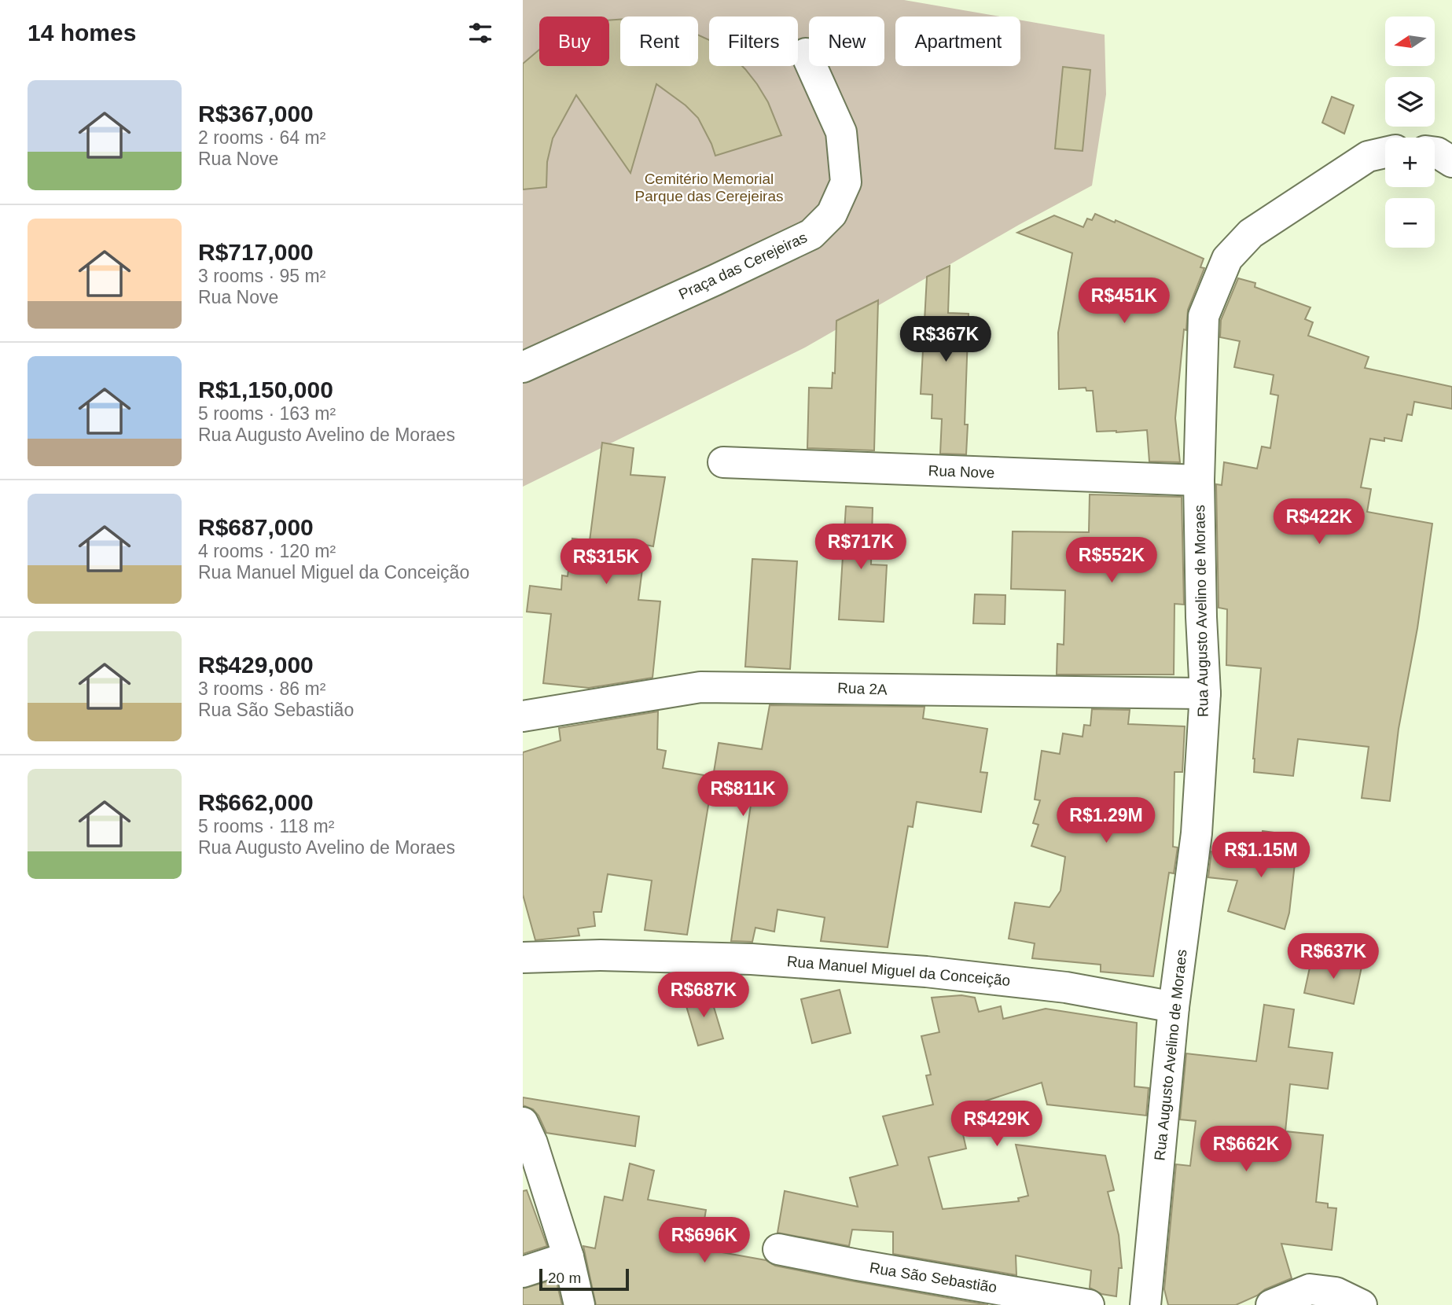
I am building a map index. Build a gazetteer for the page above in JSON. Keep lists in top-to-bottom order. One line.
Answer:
{"streets":{"street":["Praça das Cerejeiras","Rua Nove","Rua Augusto Avelino de Moraes","Rua 2A","Rua Manuel Miguel da Conceição","Rua São Sebastião"]},"crossings":[["Rua Nove","Rua Augusto Avelino de Moraes"],["Rua Augusto Avelino de Moraes","Rua 2A"],["Rua Augusto Avelino de Moraes","Rua Manuel Miguel da Conceição"]],"parks":["Cemitério Memorial Parque das Cerejeiras"],"scale_bar":"20 m","north":"left","page":{"heading":"14 homes","map_buttons":["+","−"],"chip":["Buy","Rent","Filters","New","Apartment"],"list":[{"name":"R$367,000","note":"2 rooms · 64 m² · Rua Nove"},{"name":"R$717,000","note":"3 rooms · 95 m² · Rua Nove"},{"name":"R$1,150,000","note":"5 rooms · 163 m² · Rua Augusto Avelino de Moraes"},{"name":"R$687,000","note":"4 rooms · 120 m² · Rua Manuel Miguel da Conceição"},{"name":"R$429,000","note":"3 rooms · 86 m² · Rua São Sebastião"},{"name":"R$662,000","note":"5 rooms · 118 m² · Rua Augusto Avelino de Moraes"}],"price":["R$451K","R$367K","R$422K","R$717K","R$552K","R$315K","R$811K","R$1.29M","R$1.15M","R$637K","R$687K","R$429K","R$662K","R$696K"],"scale":"20 m"}}
